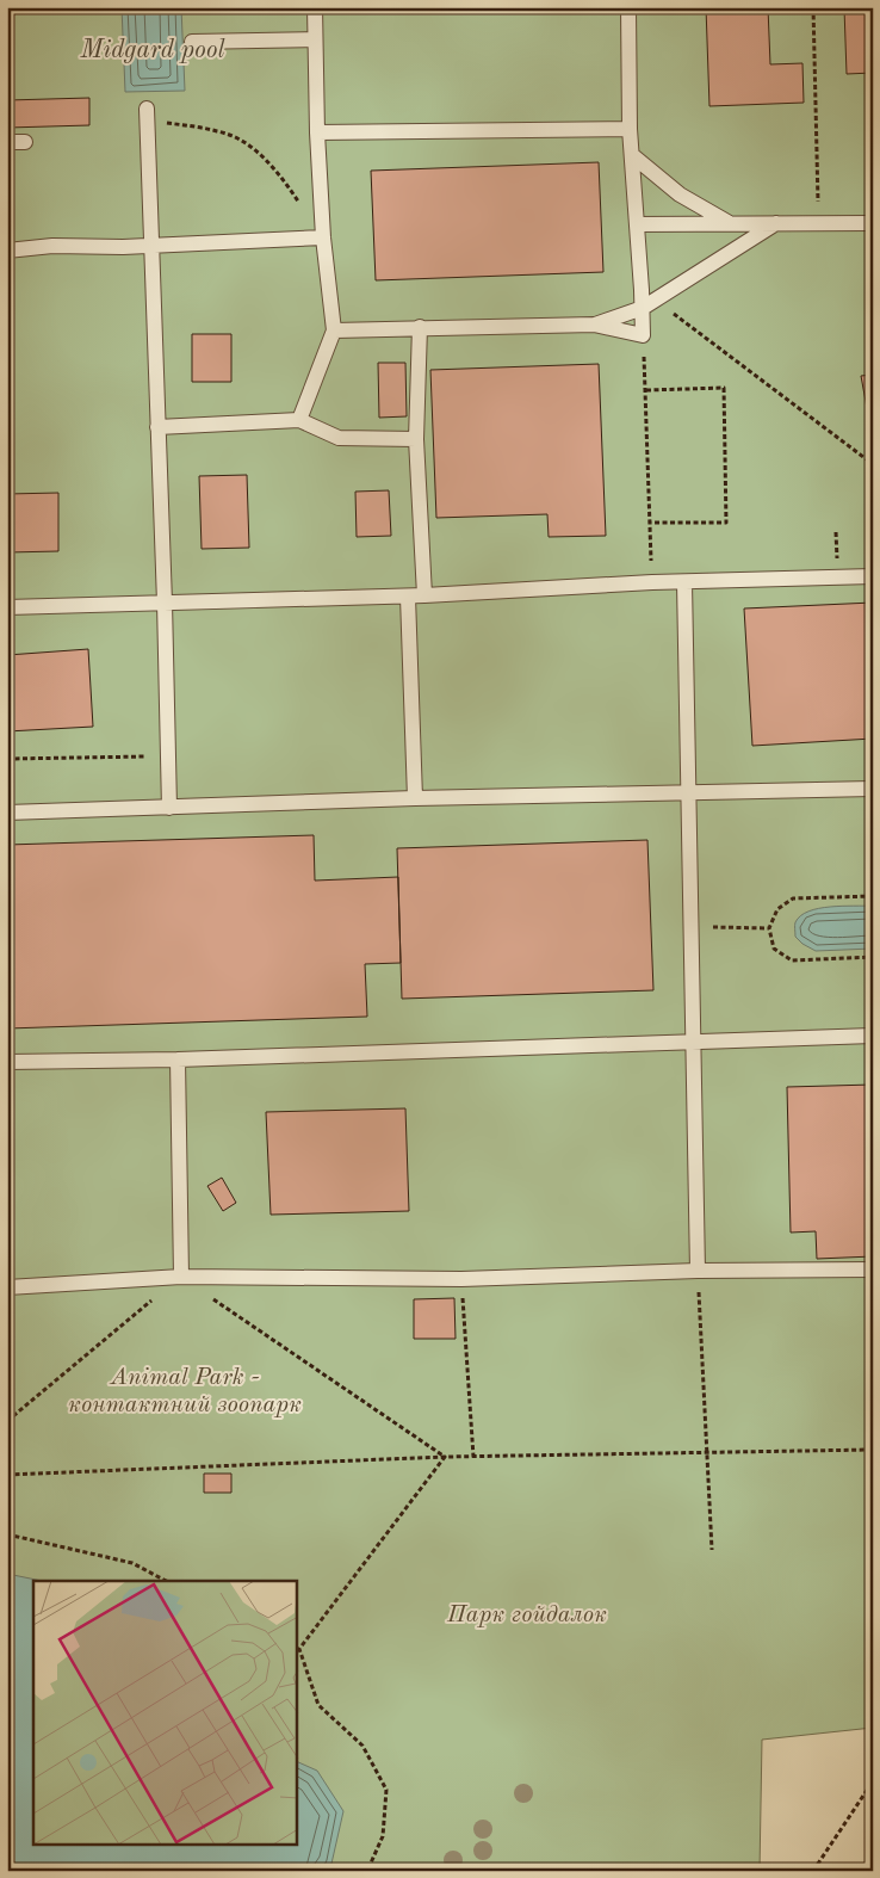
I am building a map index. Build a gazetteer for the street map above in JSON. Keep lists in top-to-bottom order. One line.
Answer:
{"water":["Midgard pool"],"parks":["Animal Park - контактний зоопарк","Парк гойдалок"]}
